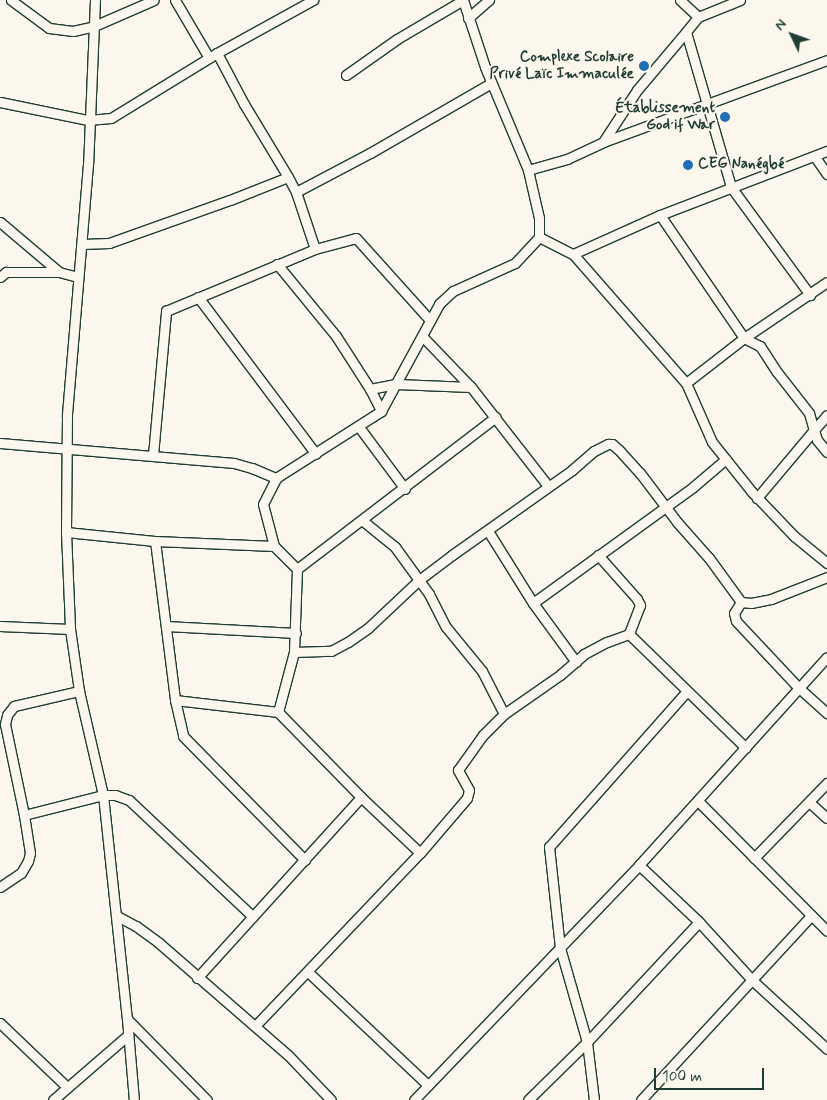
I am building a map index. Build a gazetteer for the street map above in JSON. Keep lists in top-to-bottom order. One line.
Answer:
{"places":["Complexe Scolaire Privé Laïc Immaculée","Établissement God if War","CEG Nanégbé"],"scale_bar":"100 m","north":"top left"}
